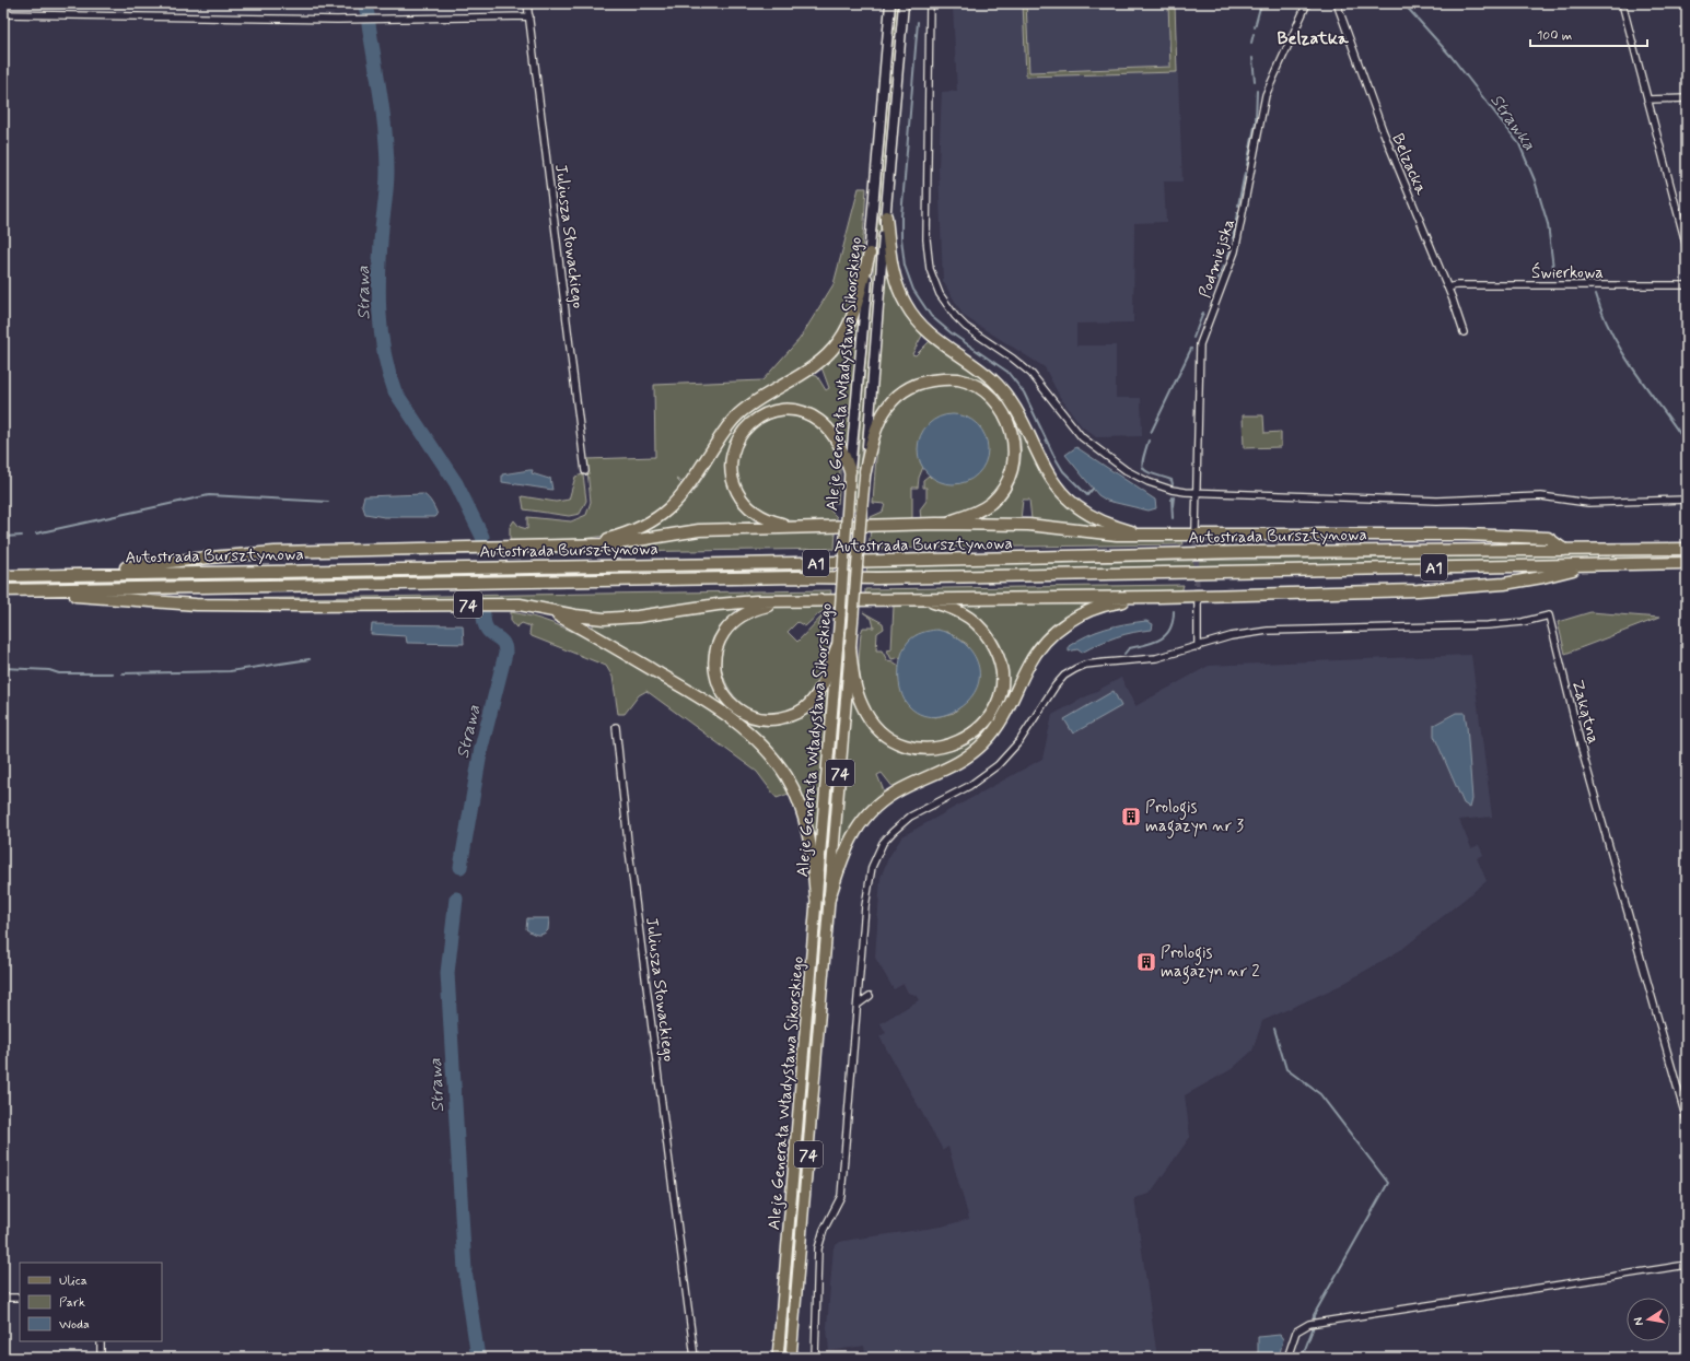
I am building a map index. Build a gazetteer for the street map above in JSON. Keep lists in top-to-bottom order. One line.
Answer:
{"streets":{"highway":["Autostrada Bursztynowa","A1","74"],"main road":["Aleje Generała Władysława Sikorskiego"],"street":["Belzacka","Juliusza Słowackiego","Podmiejska","Świerkowa","Zakątna"]},"crossings":[["Belzacka","Świerkowa"],["Autostrada Bursztynowa","74"]],"districts":["Belzatka"],"water":["Strawka","Strawa"],"places":{"building":["Prologis magazyn nr 3","Prologis magazyn nr 2"]},"legend":["Ulica","Park","Woda"],"scale_bar":"100 m","north":"left"}
